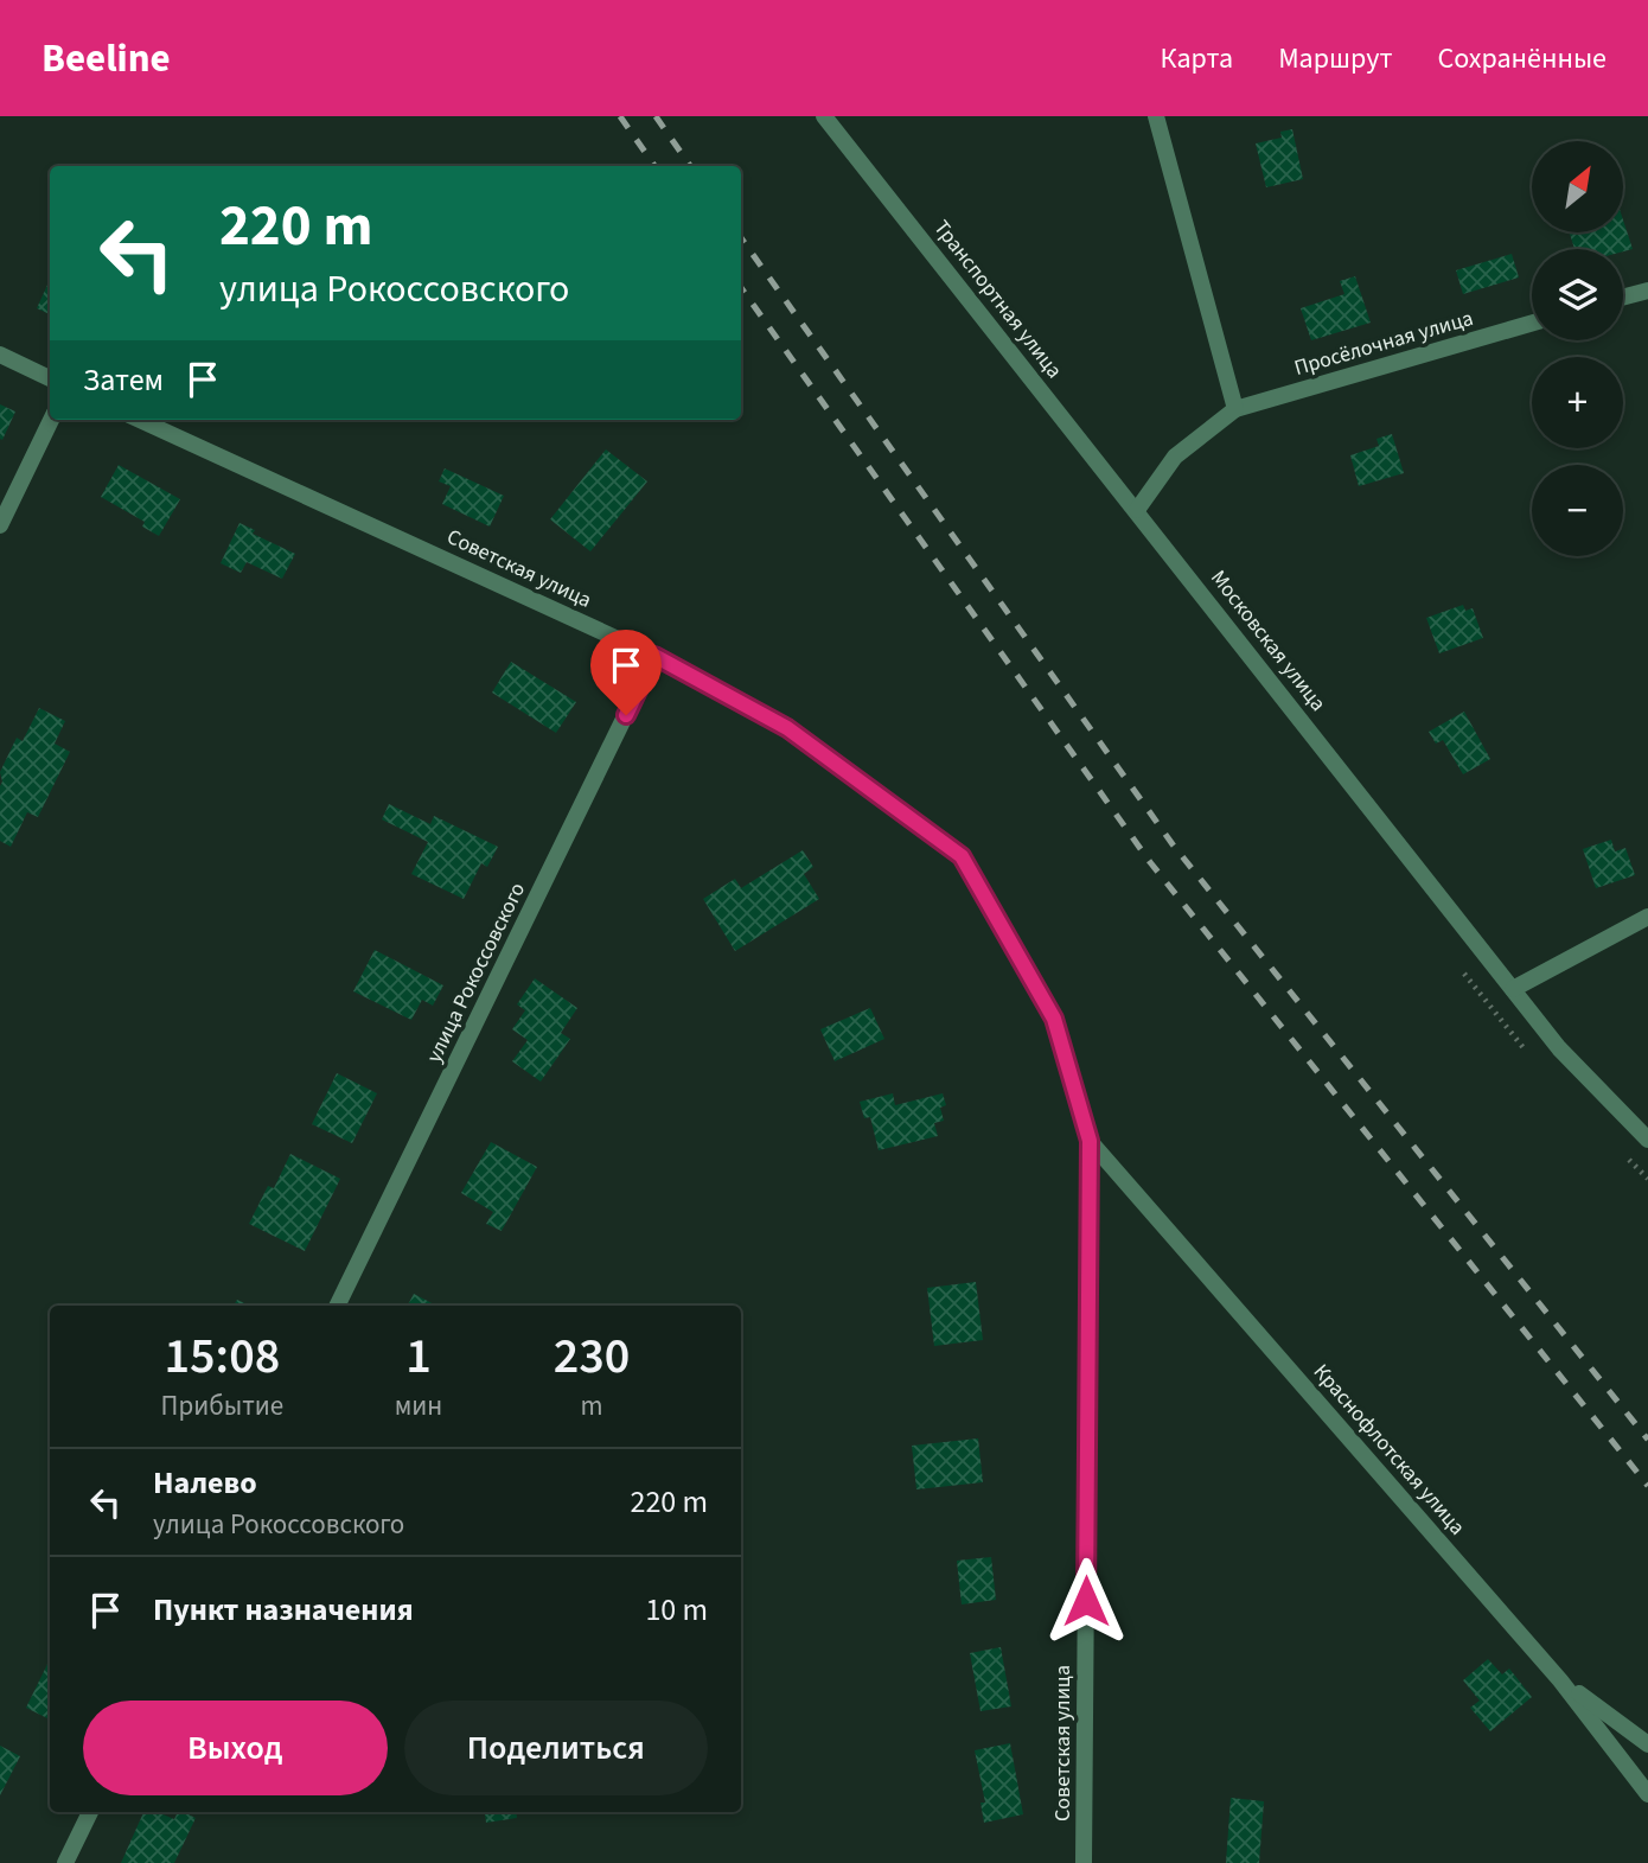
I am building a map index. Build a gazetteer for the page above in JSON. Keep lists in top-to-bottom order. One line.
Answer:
{"streets":{"street":["Транспортная улица","Просёлочная улица","Советская улица","Московская улица","улица Рокоссовского","Краснофлотская улица"]},"crossings":[["Транспортная улица","Московская улица"],["Советская улица","улица Рокоссовского"],["Советская улица","Краснофлотская улица"]],"north":"top right","page":{"header":"Beeline","nav":["Карта","Маршрут","Сохранённые"],"map_buttons":["+","−"],"turn":["220 m","улица Рокоссовского"],"then":"Затем","eta":["15:08","Прибытие","1","мин","230","m"],"list":[{"name":"Налево","note":"улица Рокоссовского","value":"220 m"},{"name":"Пункт назначения","value":"10 m"}],"buttons":["Выход","Поделиться"]}}
